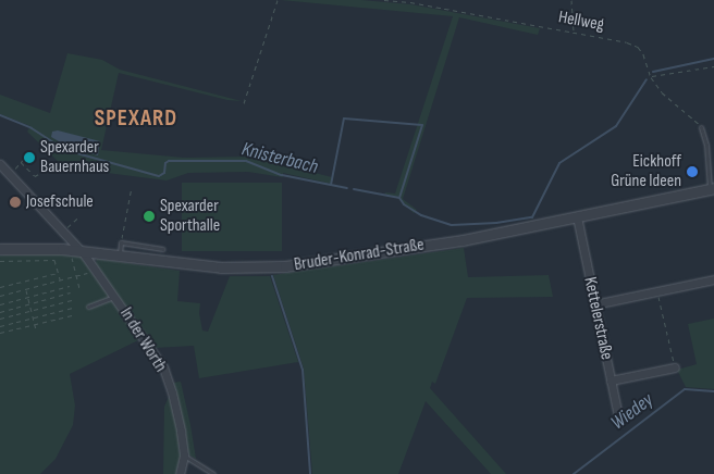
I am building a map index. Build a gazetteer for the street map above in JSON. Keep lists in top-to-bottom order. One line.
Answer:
{"streets":{"street":["Bruder-Konrad-Straße","Kettelerstraße","In der Worth"],"path":["Hellweg"]},"crossings":[["Bruder-Konrad-Straße","Kettelerstraße"],["Bruder-Konrad-Straße","In der Worth"]],"districts":["SPEXARD"],"water":["Knisterbach","Wiedey"],"places":["Spexarder Bauernhaus","Eickhoff Grüne Ideen","Josefschule","Spexarder Sporthalle"]}
